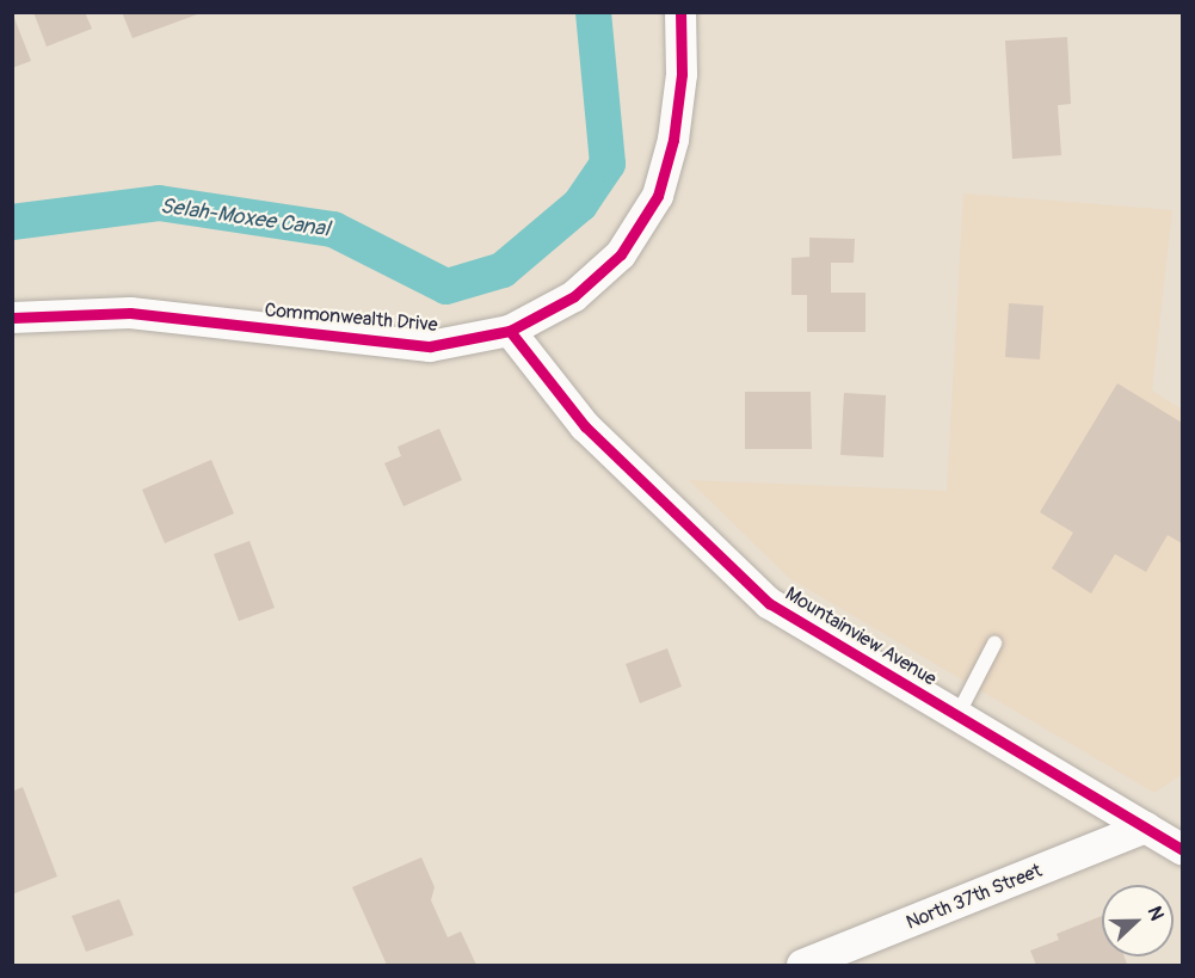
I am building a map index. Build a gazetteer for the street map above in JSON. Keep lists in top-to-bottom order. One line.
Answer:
{"streets":{"street":["Commonwealth Drive","Mountainview Avenue","North 37th Street"]},"crossings":[["Commonwealth Drive","Mountainview Avenue"],["Mountainview Avenue","North 37th Street"]],"water":["Selah-Moxee Canal"],"north":"right"}
